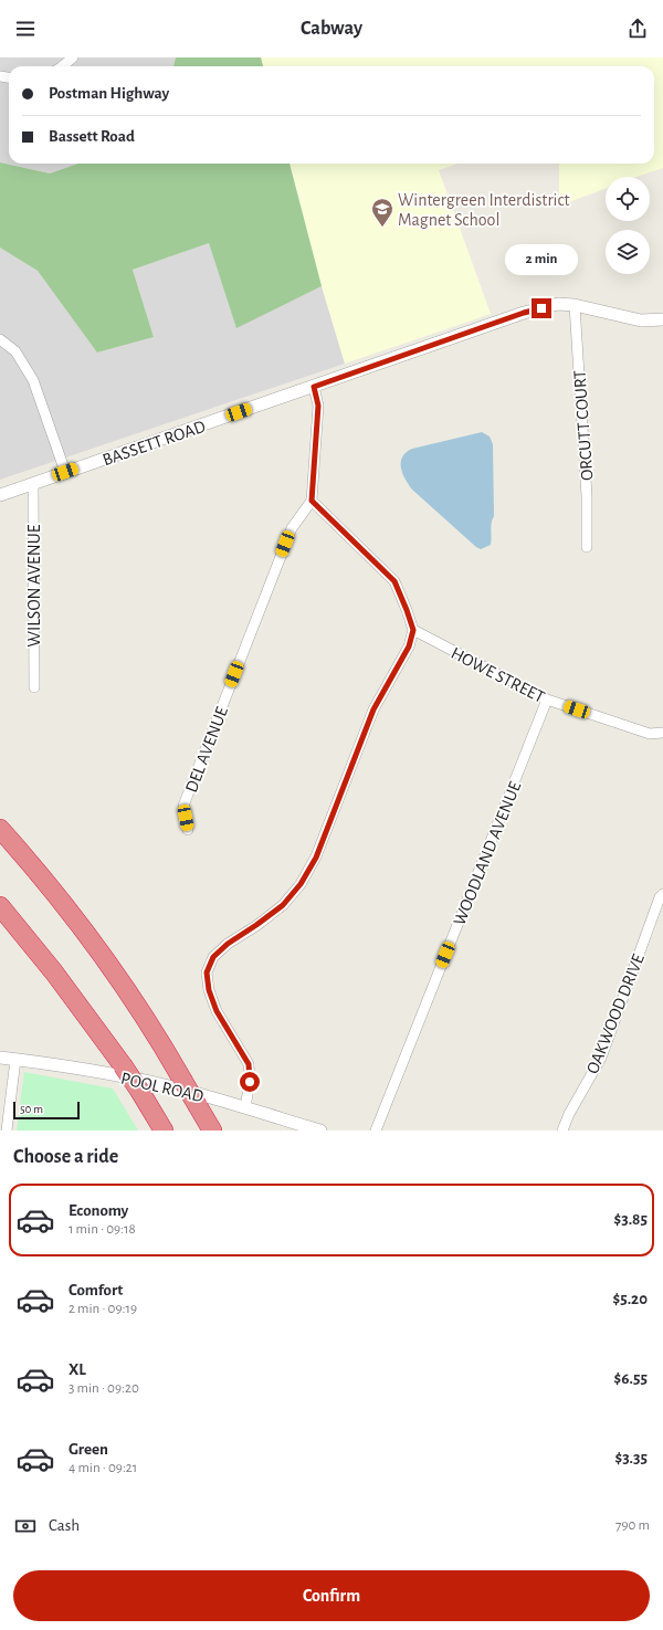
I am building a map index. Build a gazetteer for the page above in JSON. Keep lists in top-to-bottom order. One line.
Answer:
{"streets":{"street":["ORCUTT COURT","BASSETT ROAD","WILSON AVENUE","HOWE STREET","DEL AVENUE","WOODLAND AVENUE","OAKWOOD DRIVE","POOL ROAD"]},"crossings":[["ORCUTT COURT","BASSETT ROAD"],["BASSETT ROAD","WILSON AVENUE"],["HOWE STREET","WOODLAND AVENUE"]],"places":{"school or university":["Wintergreen Interdistrict Magnet School"]},"scale_bar":"50 m","page":{"header":"Cabway","banner":["Postman Highway","Bassett Road"],"bubble":"2 min","scale":"50 m","heading":"Choose a ride","list":[{"name":"Economy","note":"1 min · 09:18","value":"$3.85"},{"name":"Comfort","note":"2 min · 09:19","value":"$5.20"},{"name":"XL","note":"3 min · 09:20","value":"$6.55"},{"name":"Green","note":"4 min · 09:21","value":"$3.35"}],"pay":["Cash","790 m"],"buttons":"Confirm"}}
